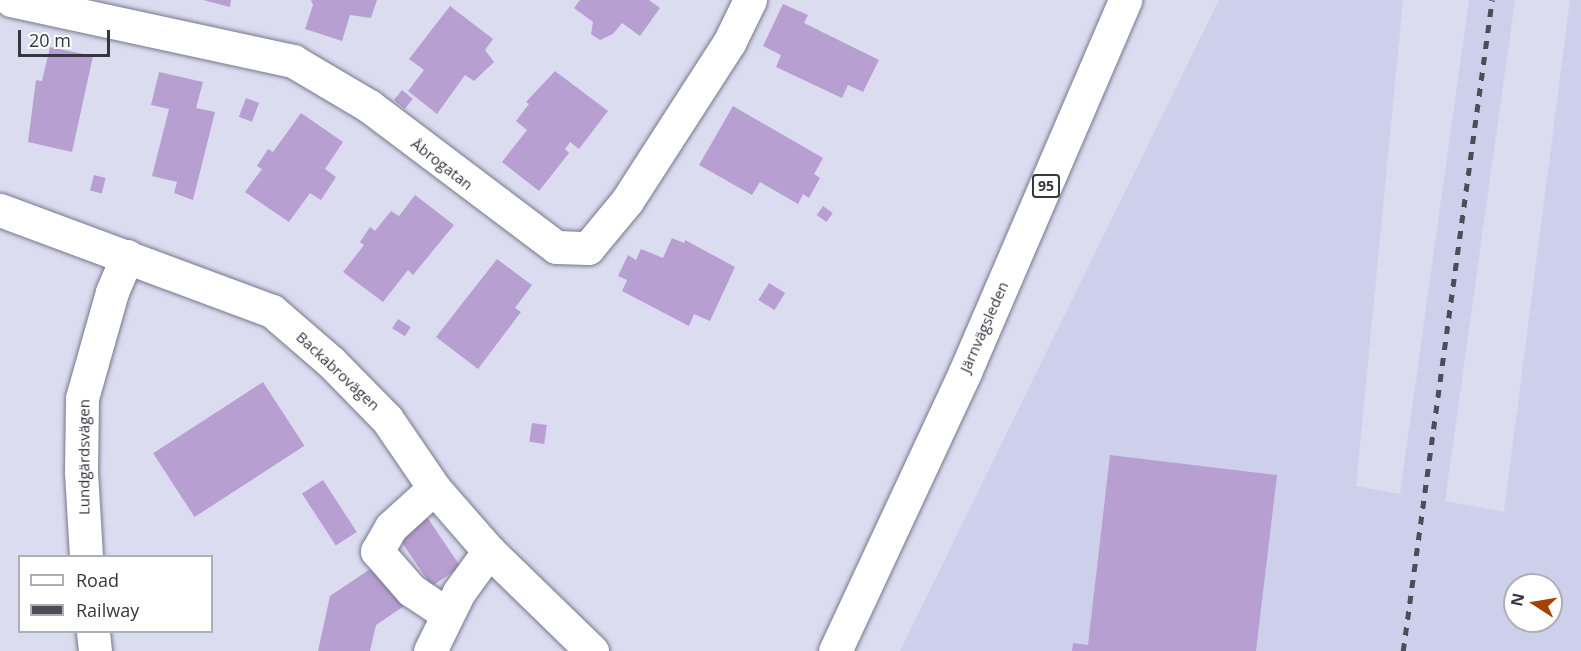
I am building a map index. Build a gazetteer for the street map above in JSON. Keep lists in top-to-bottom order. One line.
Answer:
{"streets":{"street":["Åbrogatan","95","Järnvägsleden","Backabrovägen","Lundgärdsvägen"]},"crossings":[["Backabrovägen","Lundgärdsvägen"]],"legend":["Road","Railway"],"scale_bar":"20 m","north":"left"}
